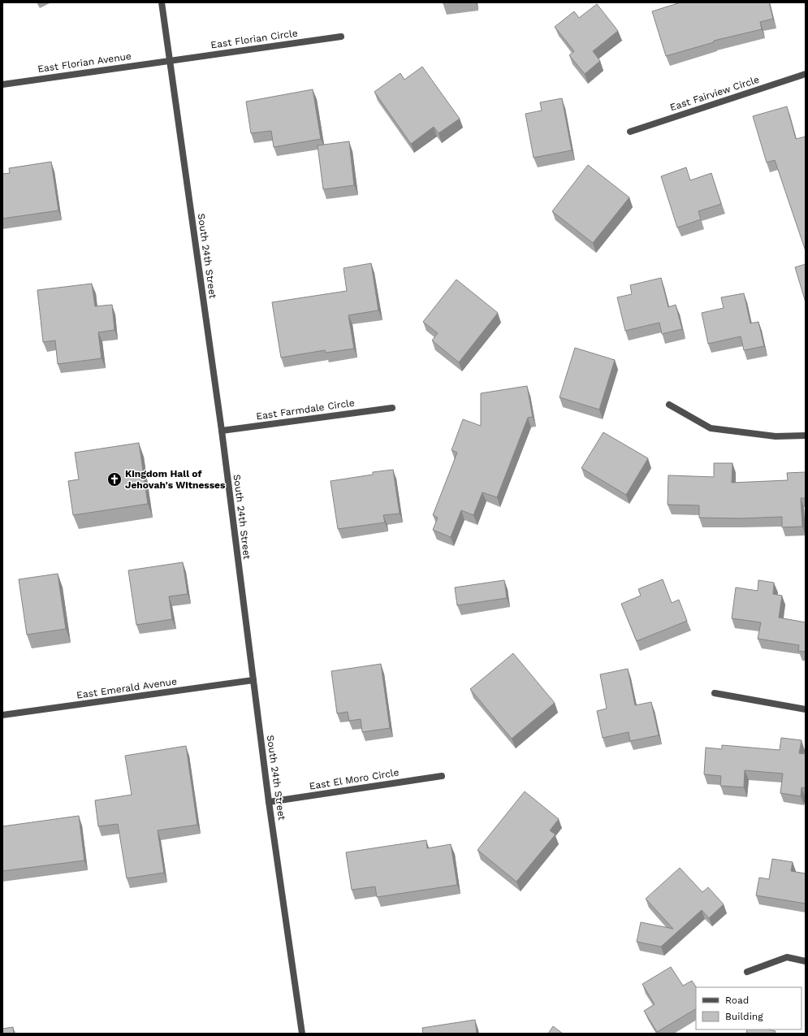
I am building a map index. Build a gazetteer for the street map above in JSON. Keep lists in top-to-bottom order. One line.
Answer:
{"streets":{"street":["East Florian Circle","East Florian Avenue","East Fairview Circle","South 24th Street","East Farmdale Circle","East Emerald Avenue","East El Moro Circle"]},"crossings":[["East Florian Circle","East Florian Avenue"],["East Florian Circle","South 24th Street"],["East Florian Avenue","South 24th Street"],["South 24th Street","East Farmdale Circle"],["South 24th Street","East Emerald Avenue"],["South 24th Street","East El Moro Circle"]],"places":{"church":["Kingdom Hall of Jehovah's Witnesses"]},"legend":["Road","Building"]}
